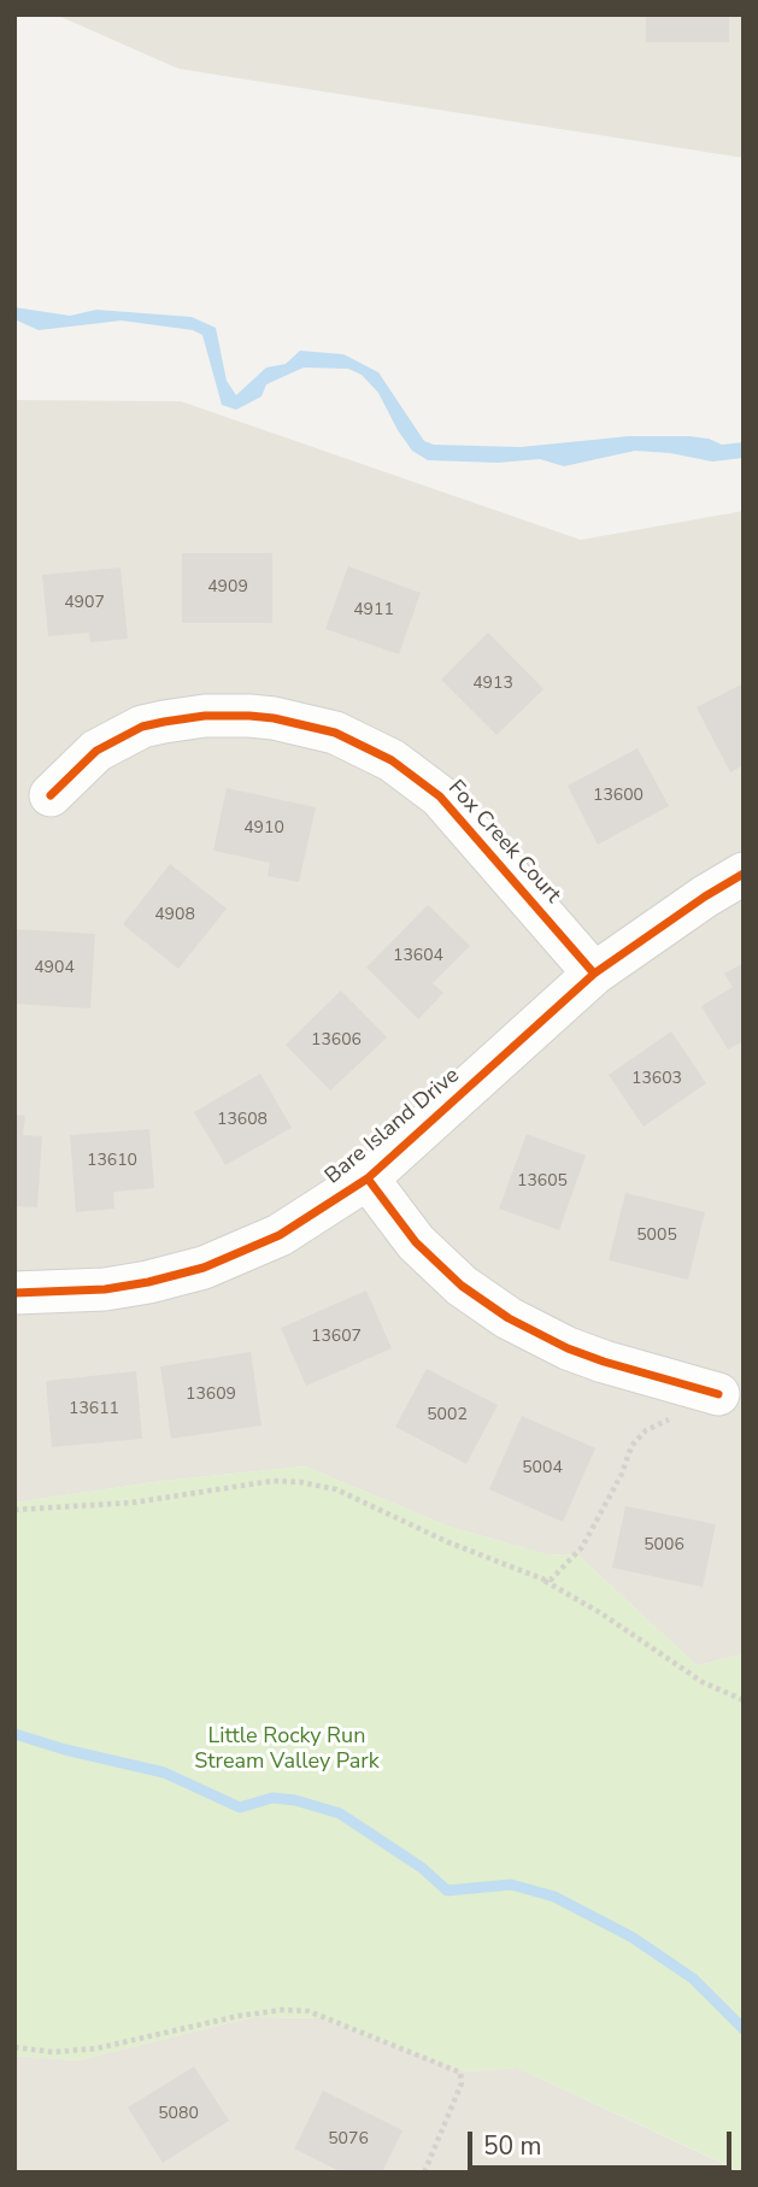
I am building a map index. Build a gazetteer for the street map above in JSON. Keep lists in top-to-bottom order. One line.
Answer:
{"streets":{"street":["Fox Creek Court","Bare Island Drive"]},"crossings":[["Fox Creek Court","Bare Island Drive"]],"parks":["Little Rocky Run Stream Valley Park"],"house_numbers":["4909","4907","4911","4913","13600","4910","4908","13604","4904","13606","13603","13608","13610","13605","5005","13607","13609","13611","5002","5004","5006","5080","5076"],"scale_bar":"50 m"}
